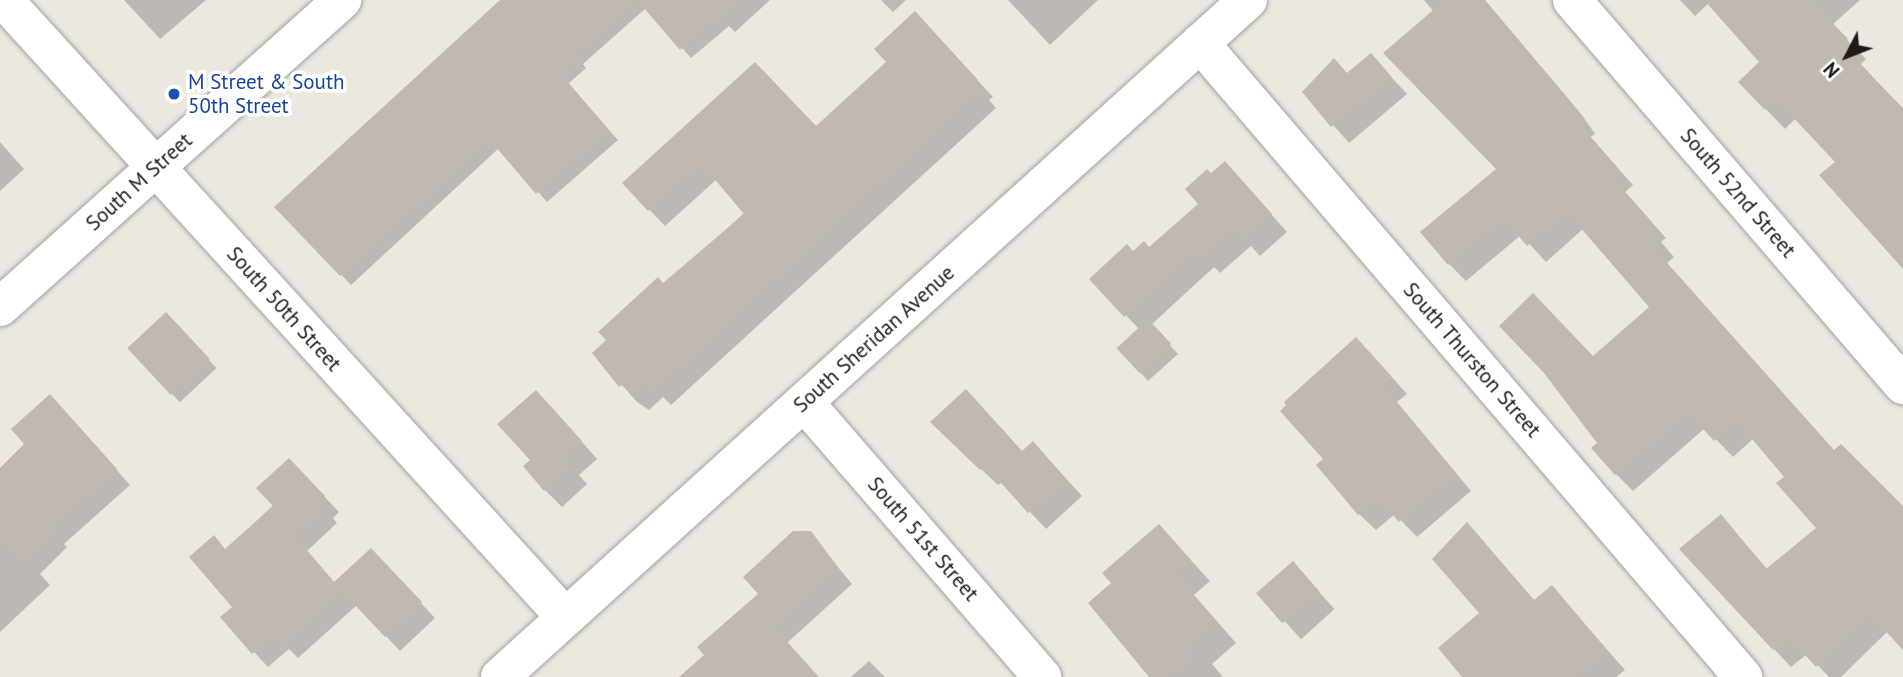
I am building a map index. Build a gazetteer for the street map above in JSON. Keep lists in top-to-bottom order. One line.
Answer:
{"streets":{"street":["South M Street","South 52nd Street","South 50th Street","South Sheridan Avenue","South Thurston Street","South 51st Street"]},"crossings":[["South M Street","South 50th Street"],["South 50th Street","South Sheridan Avenue"],["South Sheridan Avenue","South Thurston Street"],["South Sheridan Avenue","South 51st Street"]],"places":["M Street & South 50th Street"],"north":"bottom left"}
